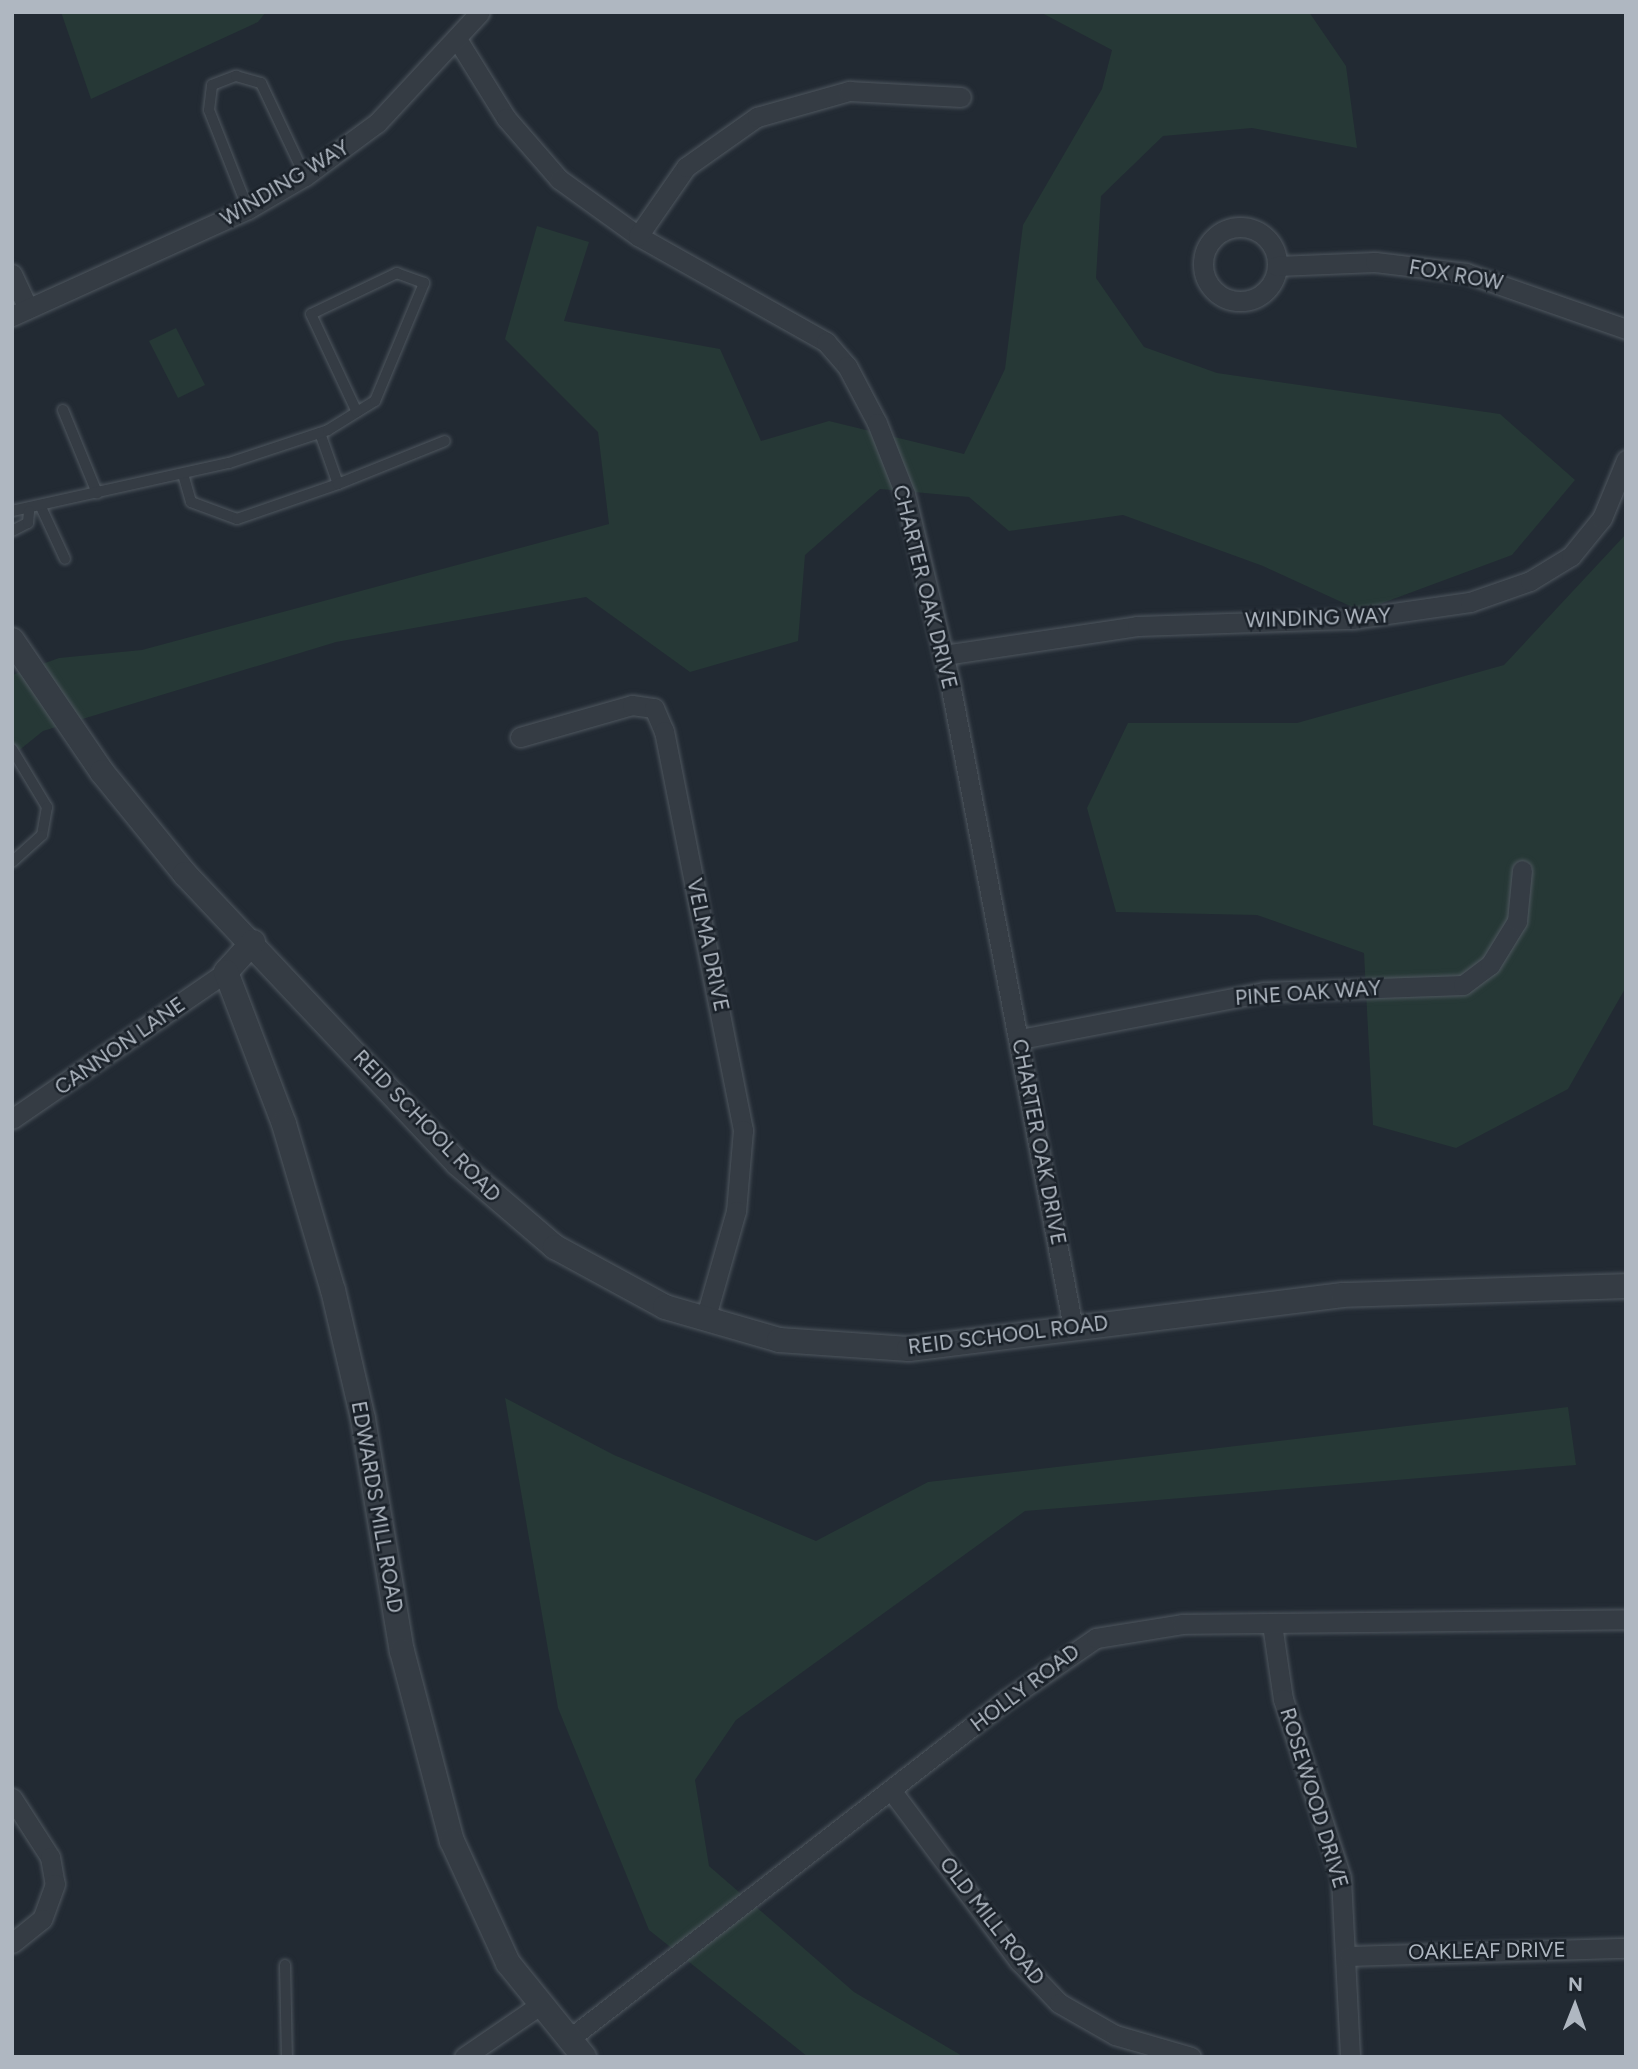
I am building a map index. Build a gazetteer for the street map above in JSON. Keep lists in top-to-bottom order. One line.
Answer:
{"streets":{"street":["WINDING WAY","FOX ROW","CHARTER OAK DRIVE","VELMA DRIVE","PINE OAK WAY","CANNON LANE","REID SCHOOL ROAD","EDWARDS MILL ROAD","HOLLY ROAD","ROSEWOOD DRIVE","OLD MILL ROAD","OAKLEAF DRIVE"]},"crossings":[["WINDING WAY","CHARTER OAK DRIVE"],["CHARTER OAK DRIVE","PINE OAK WAY"],["CHARTER OAK DRIVE","REID SCHOOL ROAD"],["VELMA DRIVE","REID SCHOOL ROAD"],["CANNON LANE","EDWARDS MILL ROAD"],["EDWARDS MILL ROAD","HOLLY ROAD"],["HOLLY ROAD","ROSEWOOD DRIVE"],["HOLLY ROAD","OLD MILL ROAD"],["ROSEWOOD DRIVE","OAKLEAF DRIVE"]],"north":"top"}
